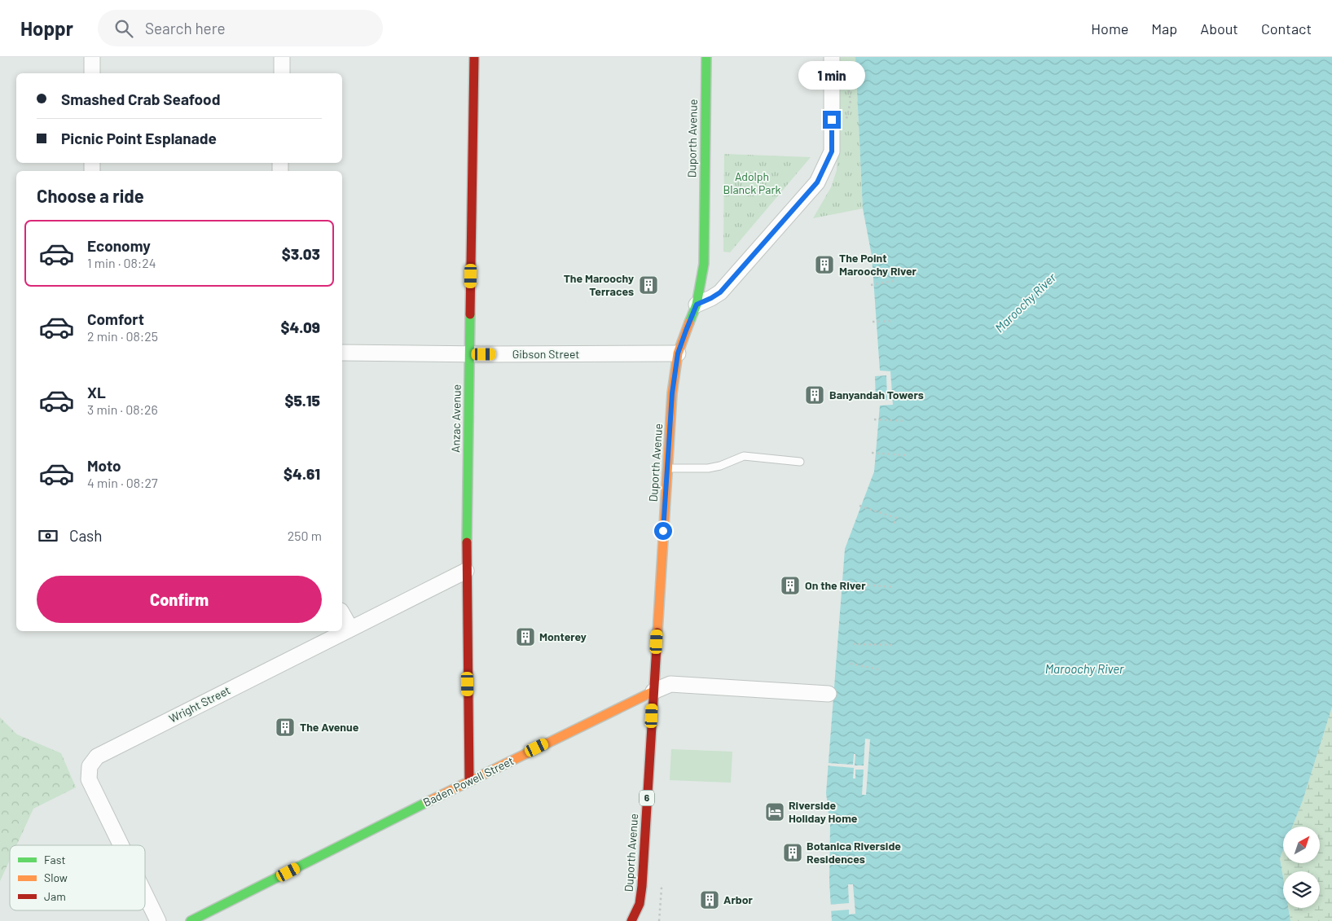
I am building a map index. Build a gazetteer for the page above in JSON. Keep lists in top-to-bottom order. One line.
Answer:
{"streets":{"street":["Duporth Avenue","Gibson Street","Anzac Avenue","Wright Street","Baden Powell Street","6"]},"crossings":[["Duporth Avenue","Gibson Street"],["Duporth Avenue","Baden Powell Street"],["Gibson Street","Anzac Avenue"],["Anzac Avenue","Wright Street"],["Anzac Avenue","Baden Powell Street"]],"water":["Maroochy River"],"parks":["Adolph Blanck Park"],"places":{"building":["The Point Maroochy River","The Maroochy Terraces","Banyandah Towers","On the River","Monterey","The Avenue","Botanica Riverside Residences","Arbor"],"hotel":["Riverside Holiday Home"]},"legend":["Fast","Slow","Jam"],"north":"top right","page":{"header":"Hoppr","search":"Search here","nav":["Home","Map","About","Contact"],"bubble":"1 min","banner":["Smashed Crab Seafood","Picnic Point Esplanade"],"heading":"Choose a ride","list":[{"name":"Economy","note":"1 min · 08:24","value":"$3.03"},{"name":"Comfort","note":"2 min · 08:25","value":"$4.09"},{"name":"XL","note":"3 min · 08:26","value":"$5.15"},{"name":"Moto","note":"4 min · 08:27","value":"$4.61"}],"pay":["Cash","250 m"],"buttons":"Confirm"}}
